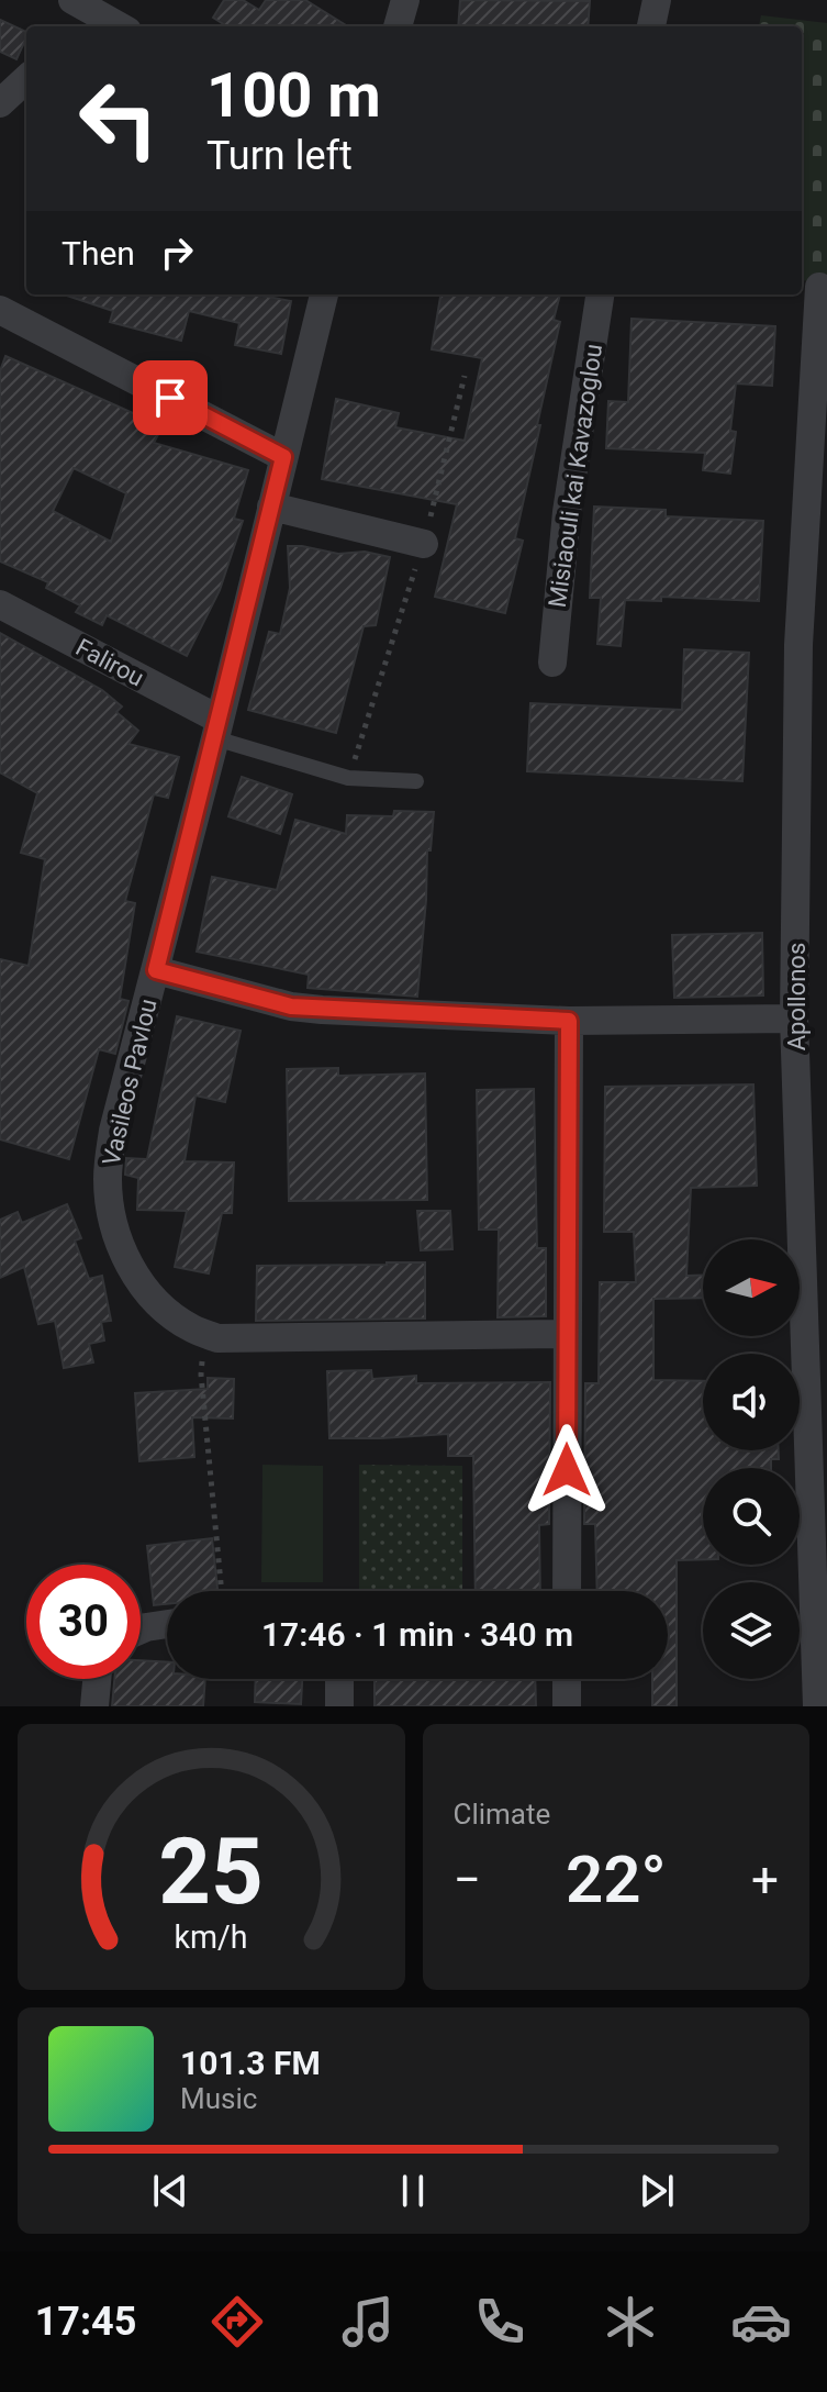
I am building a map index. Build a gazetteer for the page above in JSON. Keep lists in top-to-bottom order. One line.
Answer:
{"streets":{"street":["Misiaouli kai Kavazoglou","Falirou","Apollonos","Vasileos Pavlou"]},"crossings":[["Falirou","Vasileos Pavlou"]],"north":"right","page":{"turn":["100 m","Turn left"],"then":"Then","limit":"30","trip":"17:46 · 1 min · 340 m","tile":"Climate","heat":["−","22°","+"],"song":["101.3 FM","Music"],"tabs":"17:45","gauge":["25","km/h"]}}
